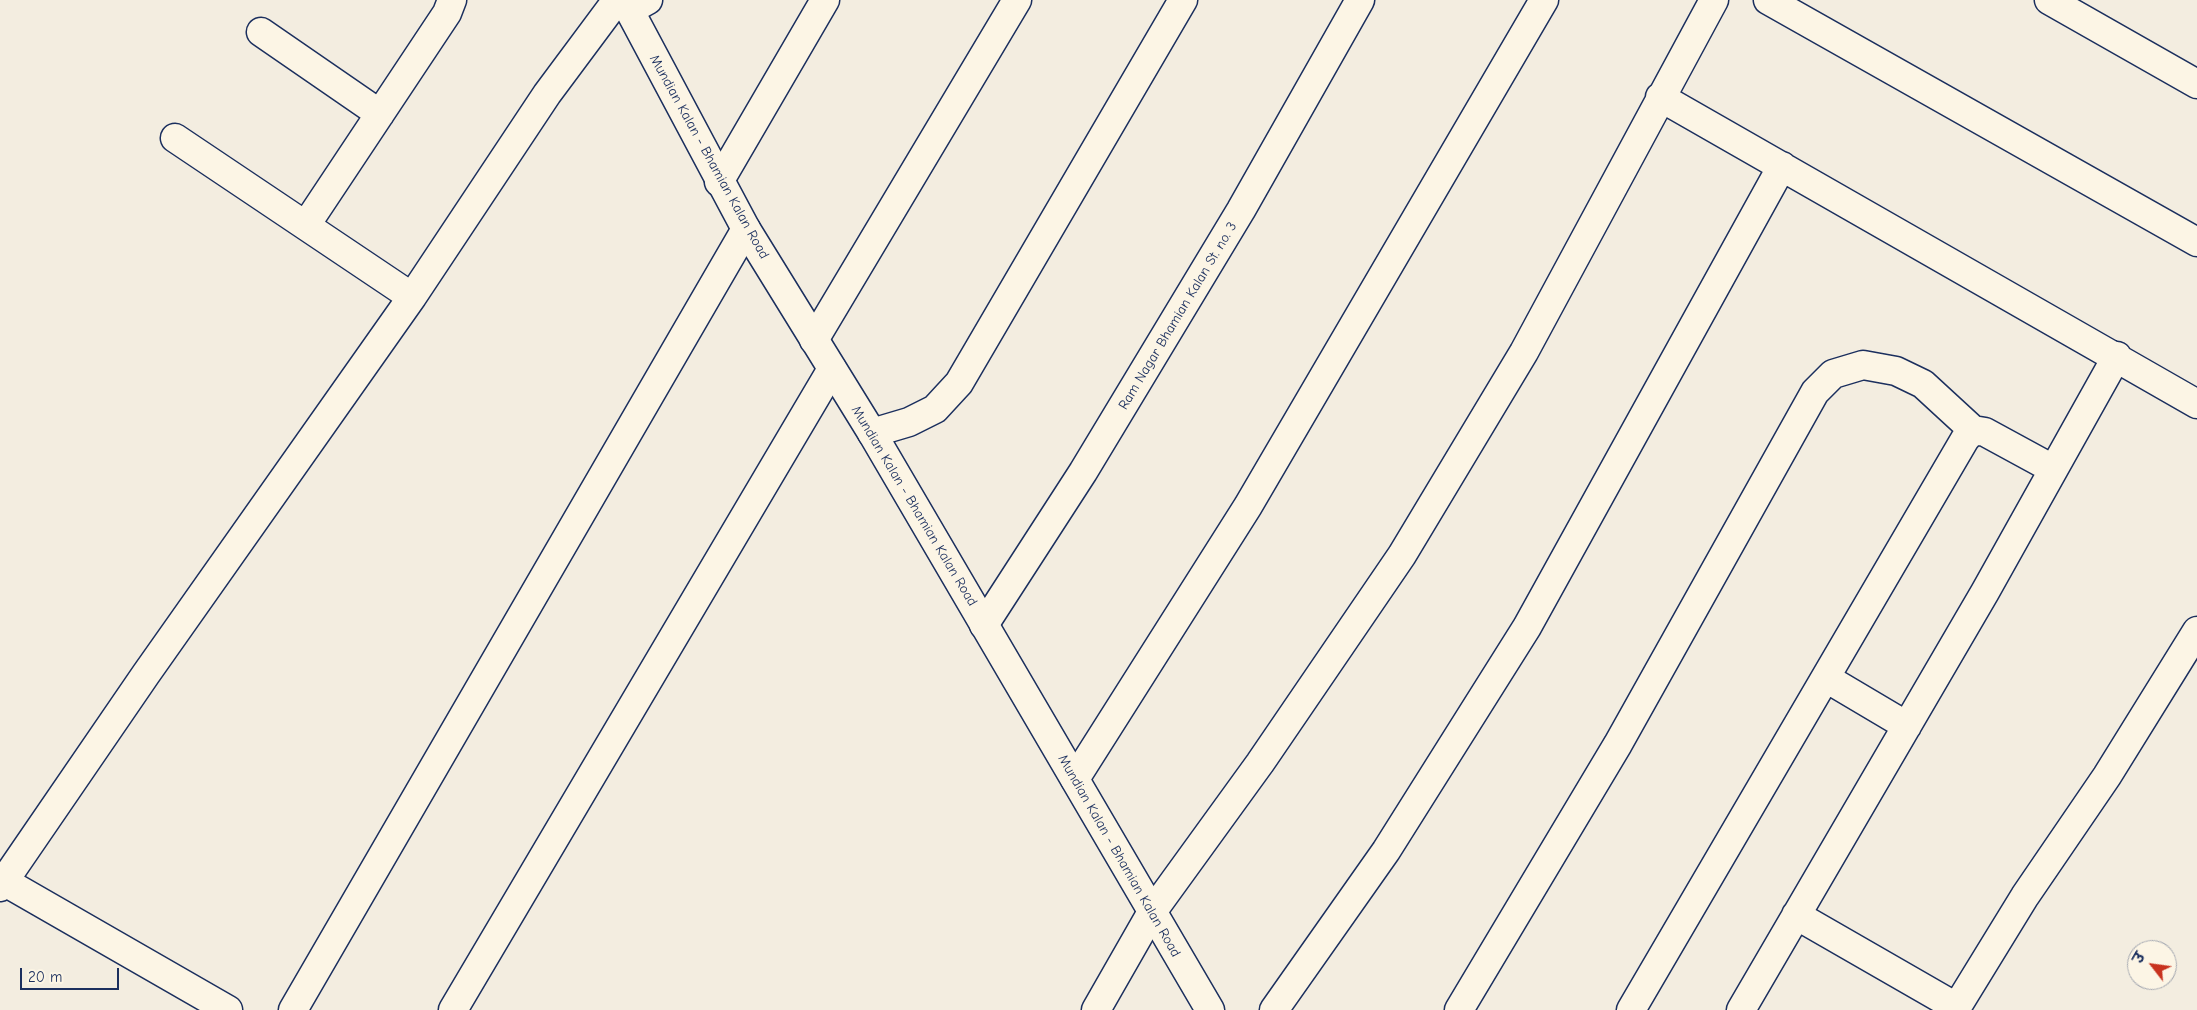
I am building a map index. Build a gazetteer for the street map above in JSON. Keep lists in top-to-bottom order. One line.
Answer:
{"streets":{"street":["Mundian Kalan - Bhamian Kalan Road","Ram Nagar Bhamian Kalan St. no. 3"]},"crossings":[["Mundian Kalan - Bhamian Kalan Road","Ram Nagar Bhamian Kalan St. no. 3"]],"scale_bar":"20 m","north":"top left"}
